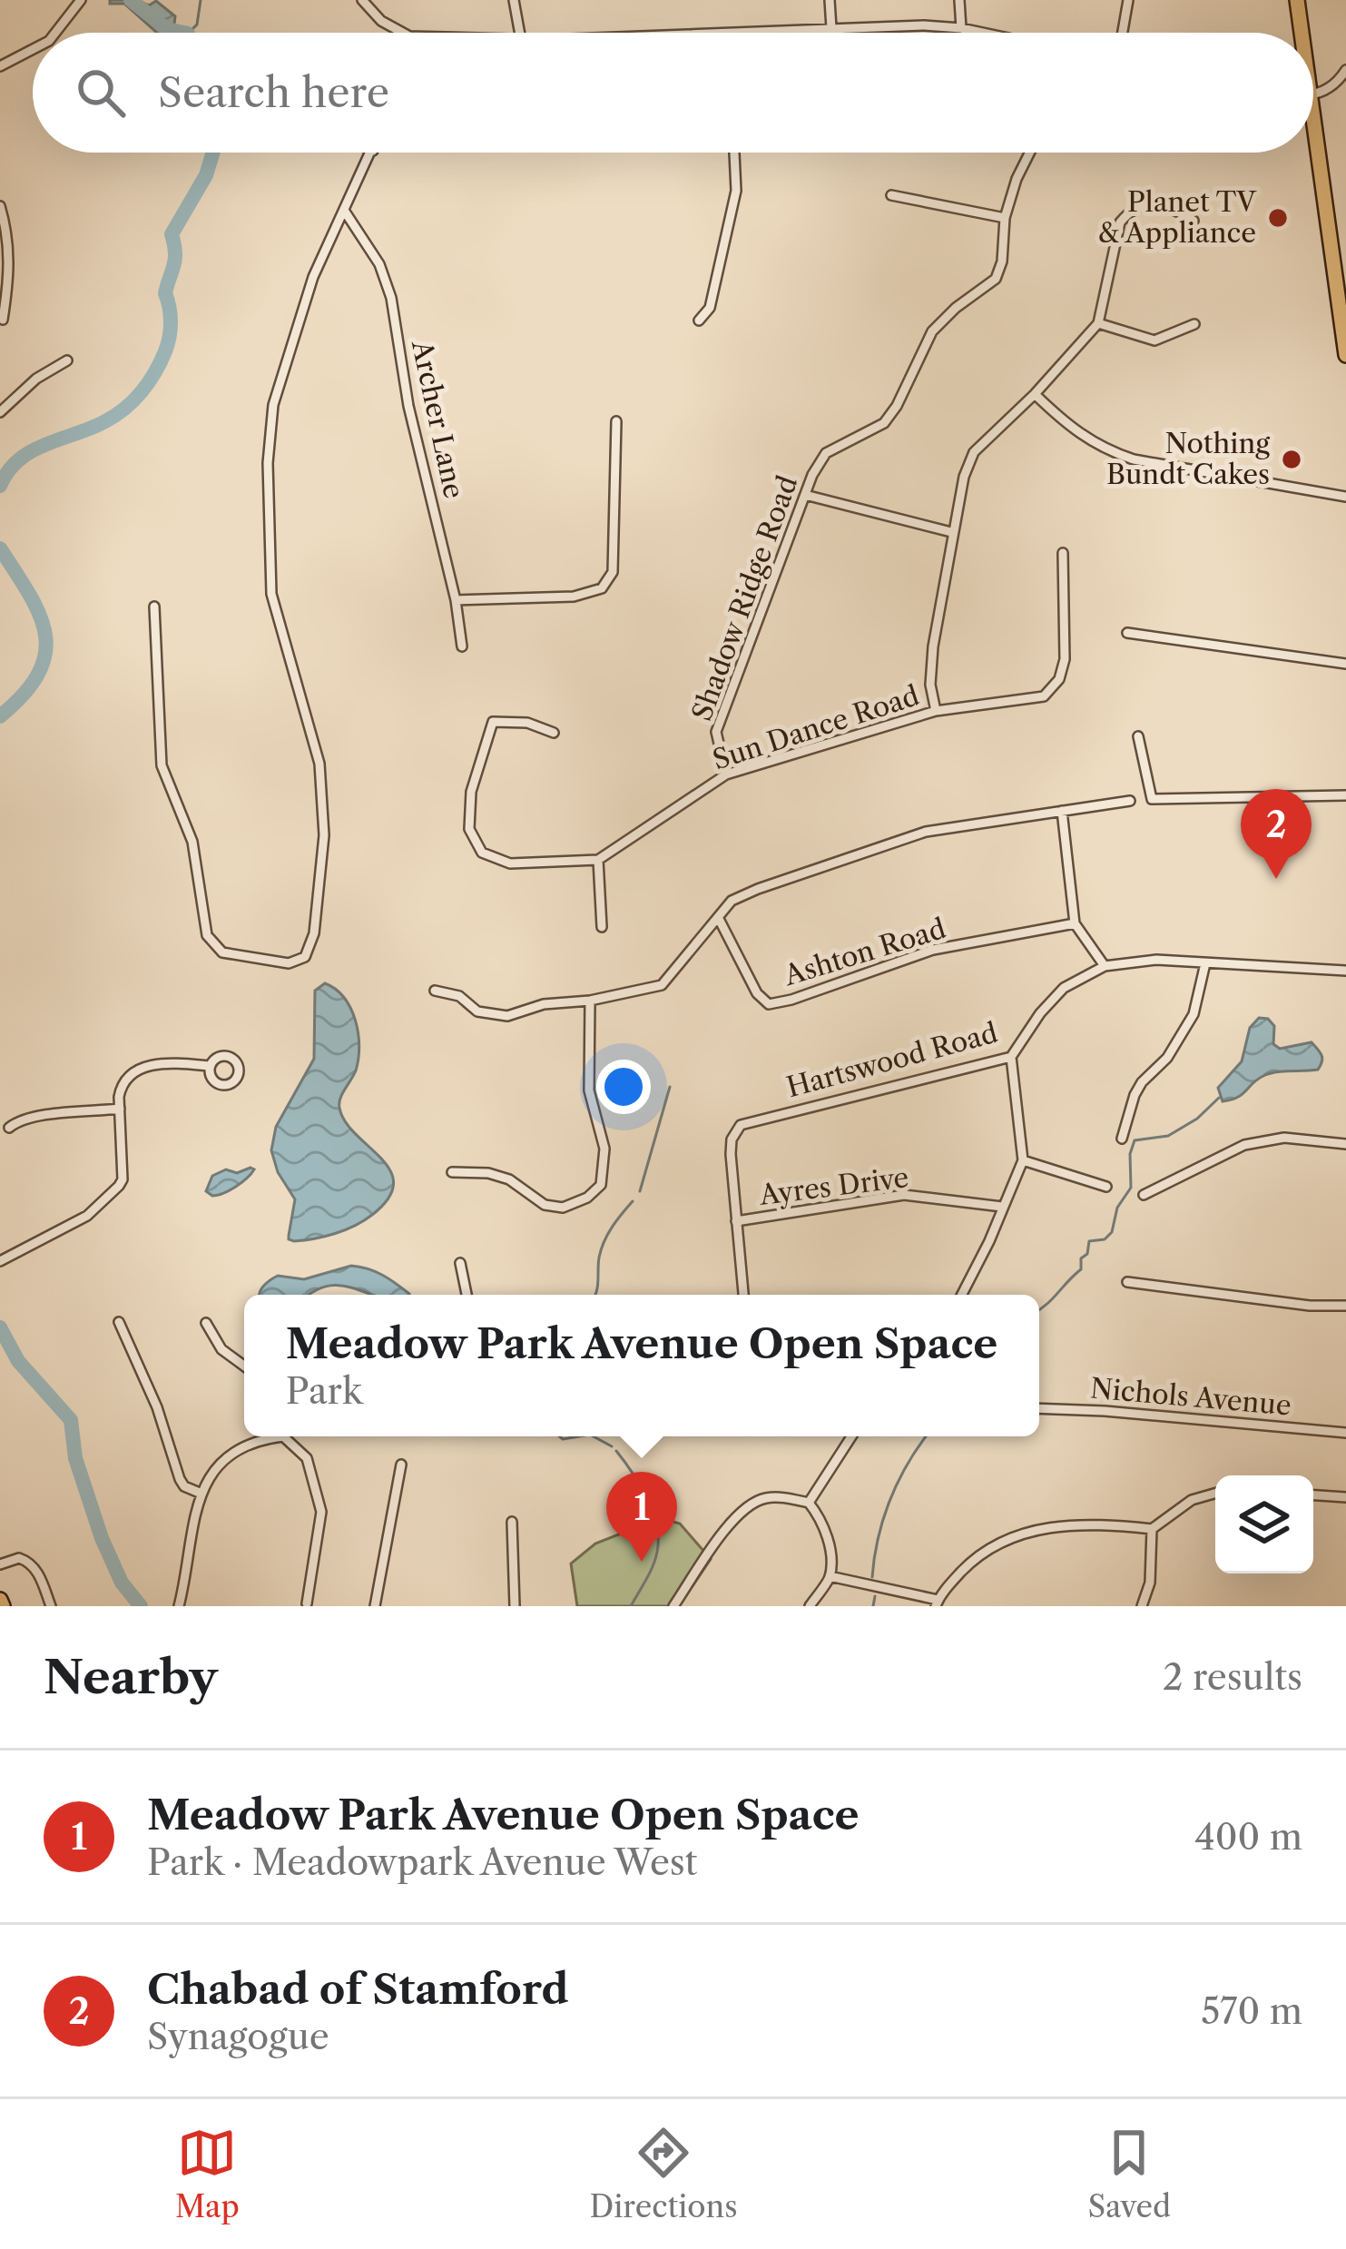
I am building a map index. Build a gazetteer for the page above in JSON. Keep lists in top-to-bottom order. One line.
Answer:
{"streets":{"street":["Archer Lane","Shadow Ridge Road","Sun Dance Road","Ashton Road","Hartswood Road","Ayres Drive","Nichols Avenue"]},"crossings":[["Shadow Ridge Road","Sun Dance Road"],["Hartswood Road","Ayres Drive"]],"places":["Planet TV & Appliance","Nothing Bundt Cakes"],"page":{"search":"Search here","pins":["2","1"],"popup":["Meadow Park Avenue Open Space","Park"],"heading":["Nearby","2 results"],"list":[{"mark":"1","name":"Meadow Park Avenue Open Space","note":"Park · Meadowpark Avenue West","value":"400 m"},{"mark":"2","name":"Chabad of Stamford","note":"Synagogue","value":"570 m"}],"nav":["Map","Directions","Saved"]}}
